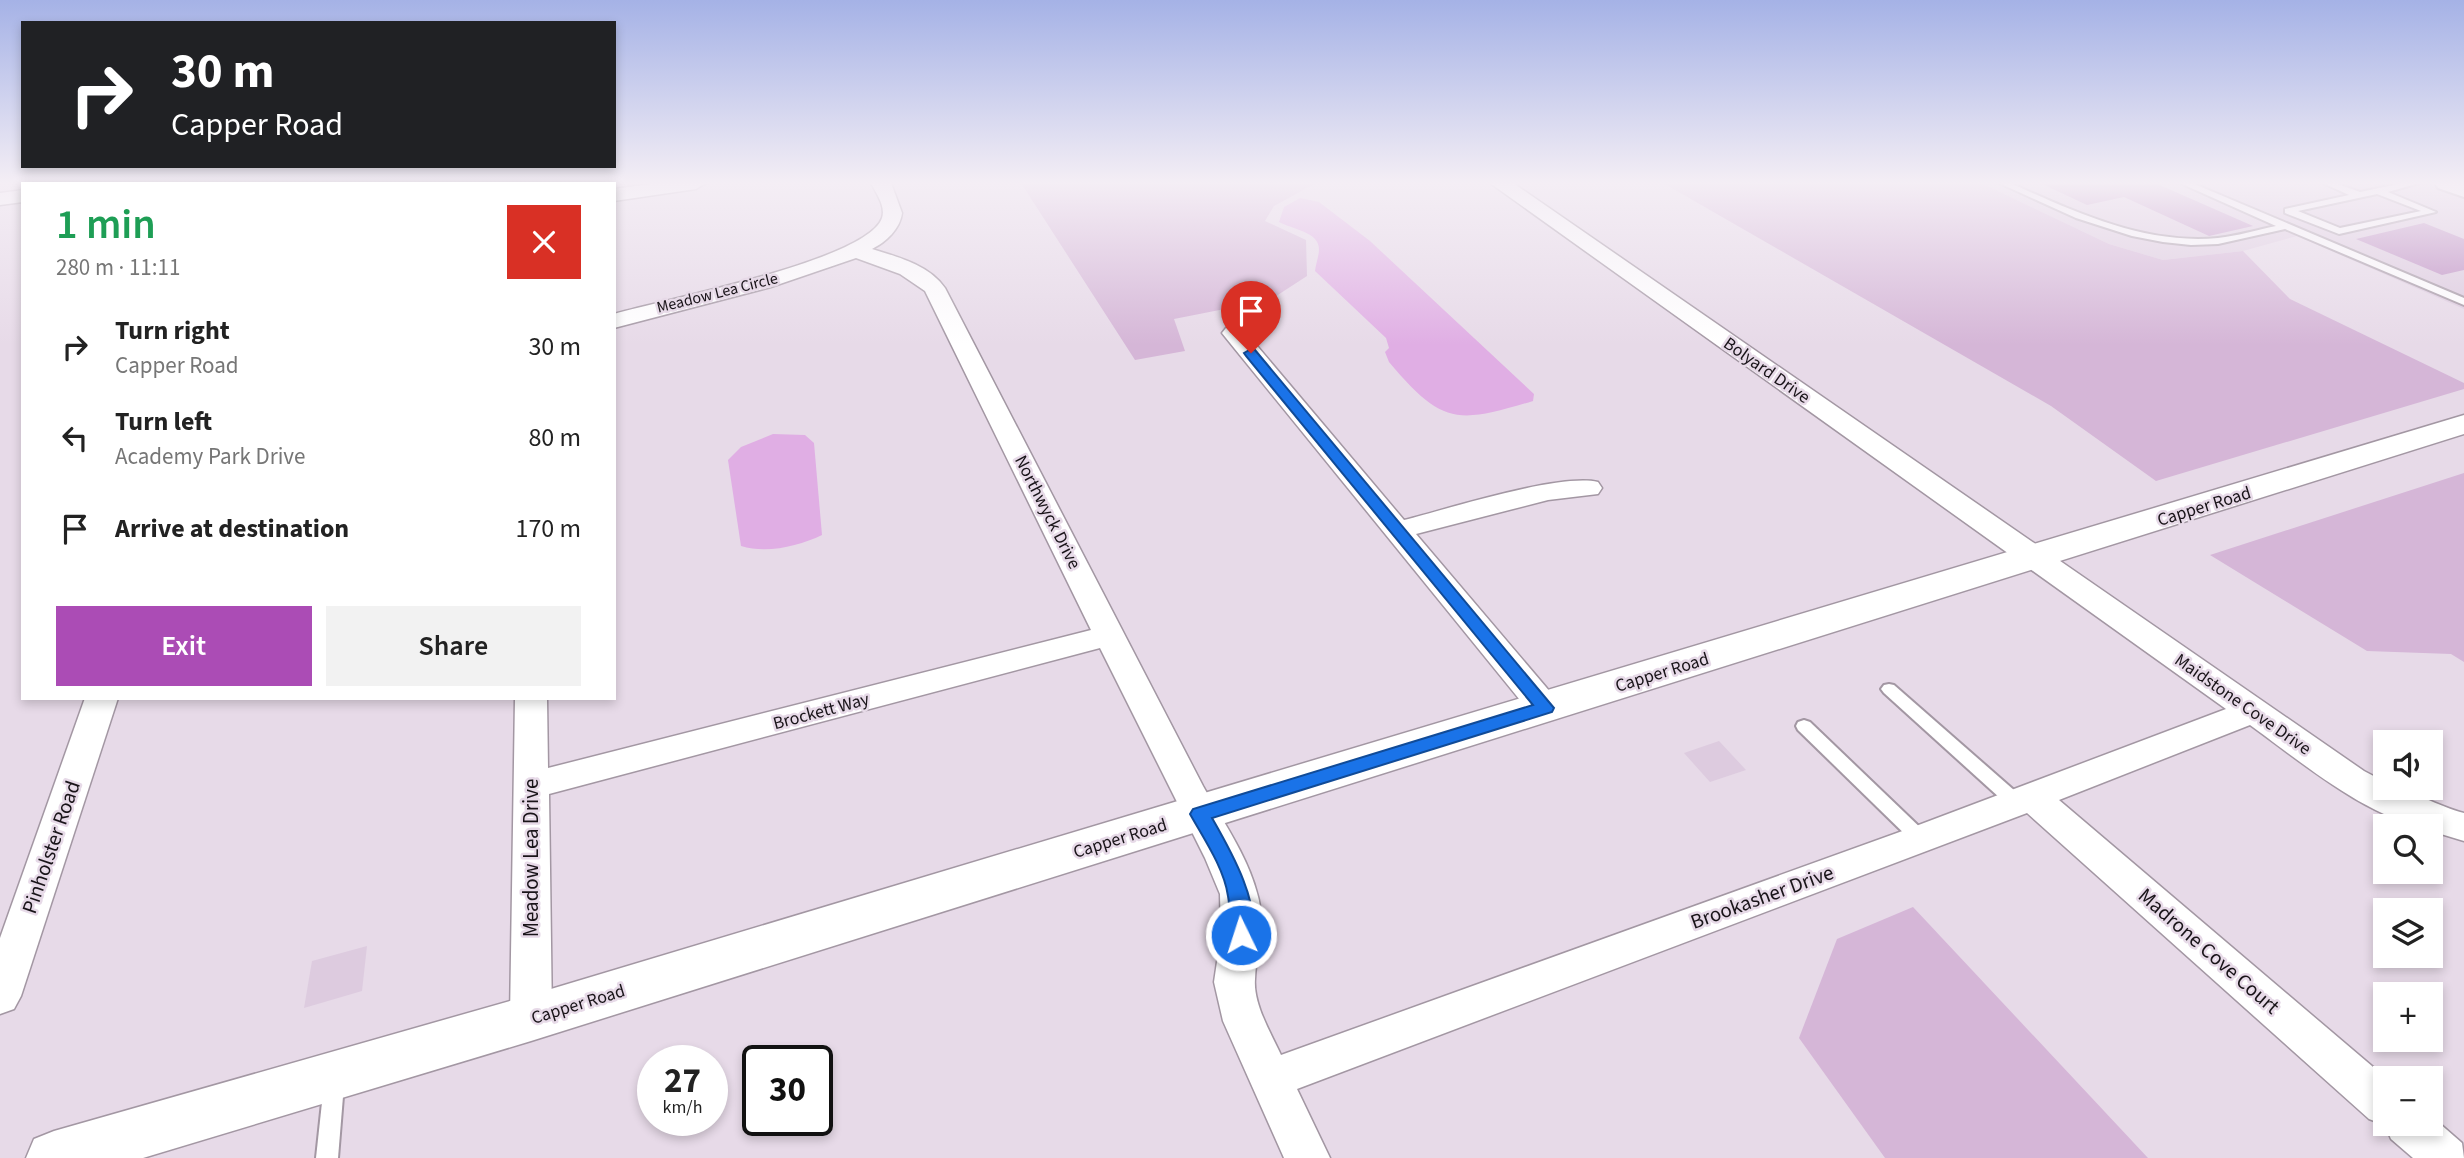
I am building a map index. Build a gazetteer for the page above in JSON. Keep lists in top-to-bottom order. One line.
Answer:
{"streets":{"street":["Meadow Lea Circle","Bolyard Drive","Capper Road","Northwyck Drive","Maidstone Cove Drive","Brockett Way","Pinholster Road","Meadow Lea Drive","Brookasher Drive","Madrone Cove Court"]},"crossings":[["Meadow Lea Circle","Northwyck Drive"],["Bolyard Drive","Capper Road"],["Bolyard Drive","Maidstone Cove Drive"],["Capper Road","Northwyck Drive"],["Capper Road","Maidstone Cove Drive"],["Capper Road","Meadow Lea Drive"],["Northwyck Drive","Brockett Way"],["Northwyck Drive","Brookasher Drive"],["Maidstone Cove Drive","Brookasher Drive"],["Brockett Way","Meadow Lea Drive"],["Brookasher Drive","Madrone Cove Court"]],"page":{"turn":["30 m","Capper Road"],"heading":["1 min","280 m · 11:11"],"list":[{"name":"Turn right","note":"Capper Road","value":"30 m"},{"name":"Turn left","note":"Academy Park Drive","value":"80 m"},{"name":"Arrive at destination","value":"170 m"}],"buttons":["Exit","Share"],"map_buttons":["+","−"],"speed":"27 km/h","limit":"30"}}
